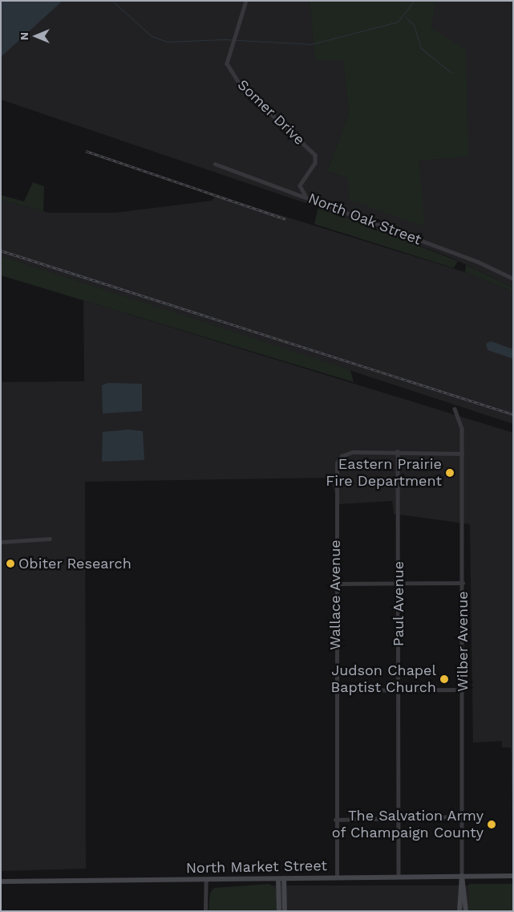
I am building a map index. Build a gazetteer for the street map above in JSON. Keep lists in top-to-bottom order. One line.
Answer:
{"streets":{"main road":["North Market Street"],"street":["Somer Drive","North Oak Street","Wallace Avenue","Paul Avenue","Wilber Avenue"]},"crossings":[["Somer Drive","North Oak Street"],["Wallace Avenue","Paul Avenue"],["Wallace Avenue","North Market Street"],["Paul Avenue","North Market Street"],["Wilber Avenue","North Market Street"]],"places":["Eastern Prairie Fire Department","Obiter Research","Judson Chapel Baptist Church","The Salvation Army of Champaign County"],"north":"left"}
